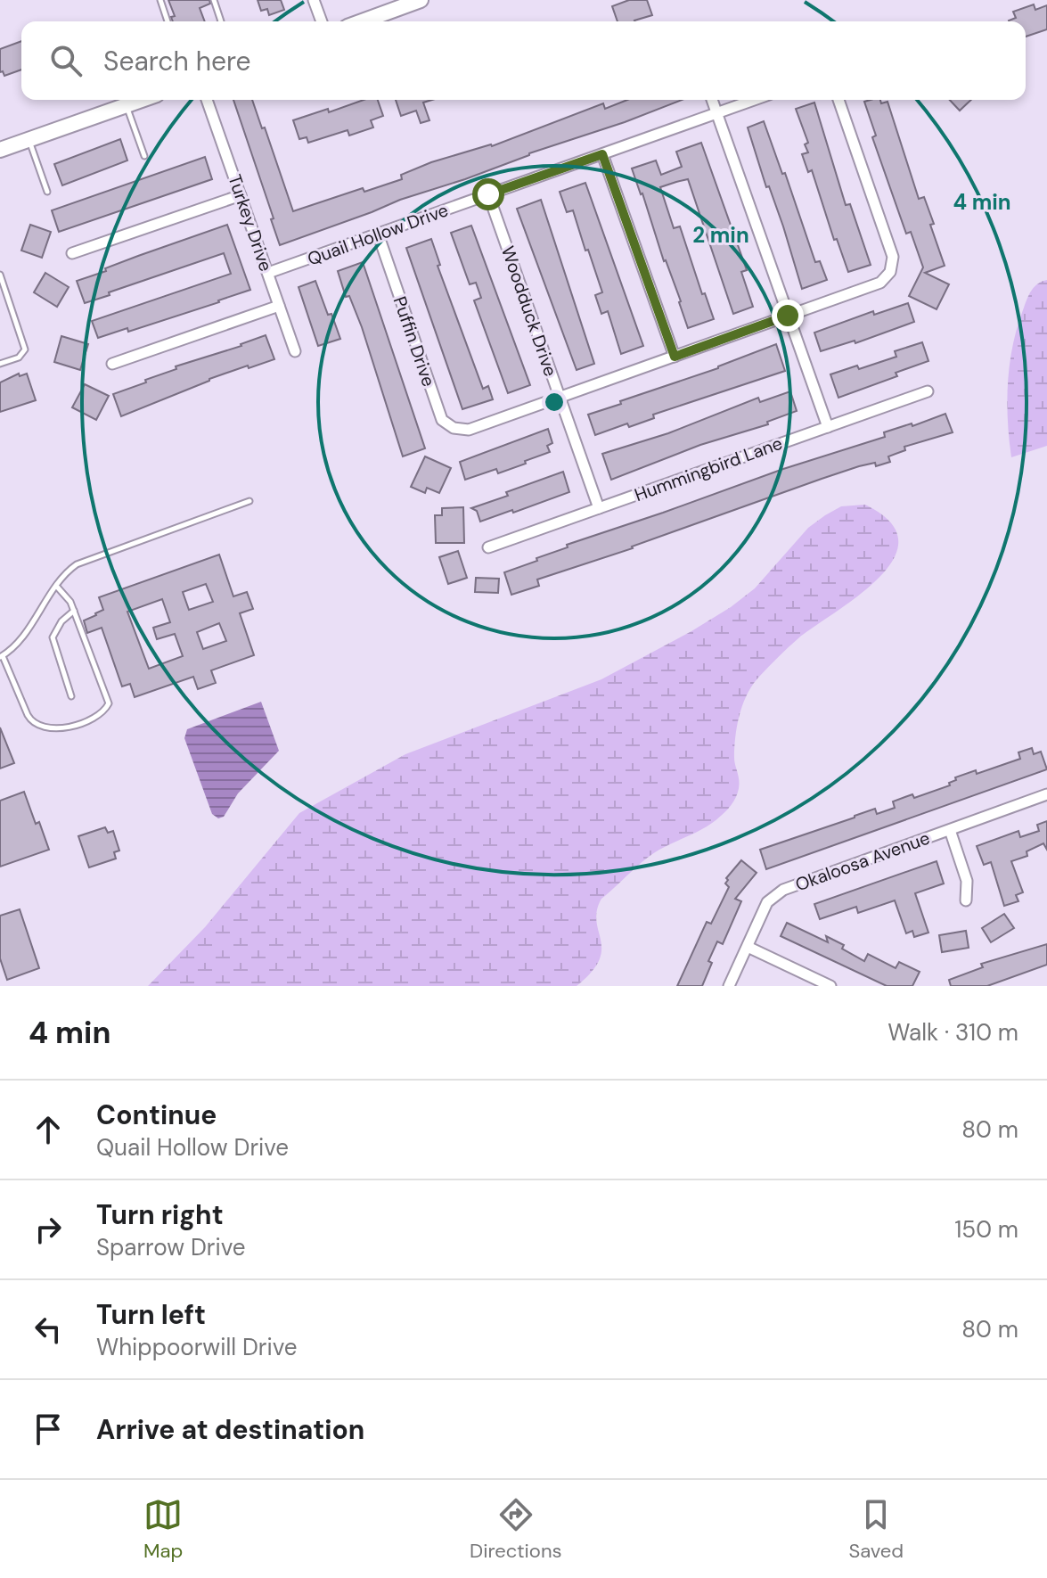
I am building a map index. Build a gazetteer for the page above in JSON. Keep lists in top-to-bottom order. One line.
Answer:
{"streets":{"street":["Turkey Drive","Quail Hollow Drive","Woodduck Drive","Puffin Drive","Hummingbird Lane","Okaloosa Avenue"]},"crossings":[["Turkey Drive","Quail Hollow Drive"],["Quail Hollow Drive","Woodduck Drive"],["Quail Hollow Drive","Puffin Drive"],["Woodduck Drive","Puffin Drive"],["Woodduck Drive","Hummingbird Lane"]],"page":{"search":"Search here","heading":["4 min","Walk · 310 m"],"list":[["Continue","Quail Hollow Drive","80 m"],["Turn right","Sparrow Drive","150 m"],["Turn left","Whippoorwill Drive","80 m"],"Arrive at destination"],"nav":["Map","Directions","Saved"]},"rings":["4 min","2 min"]}
